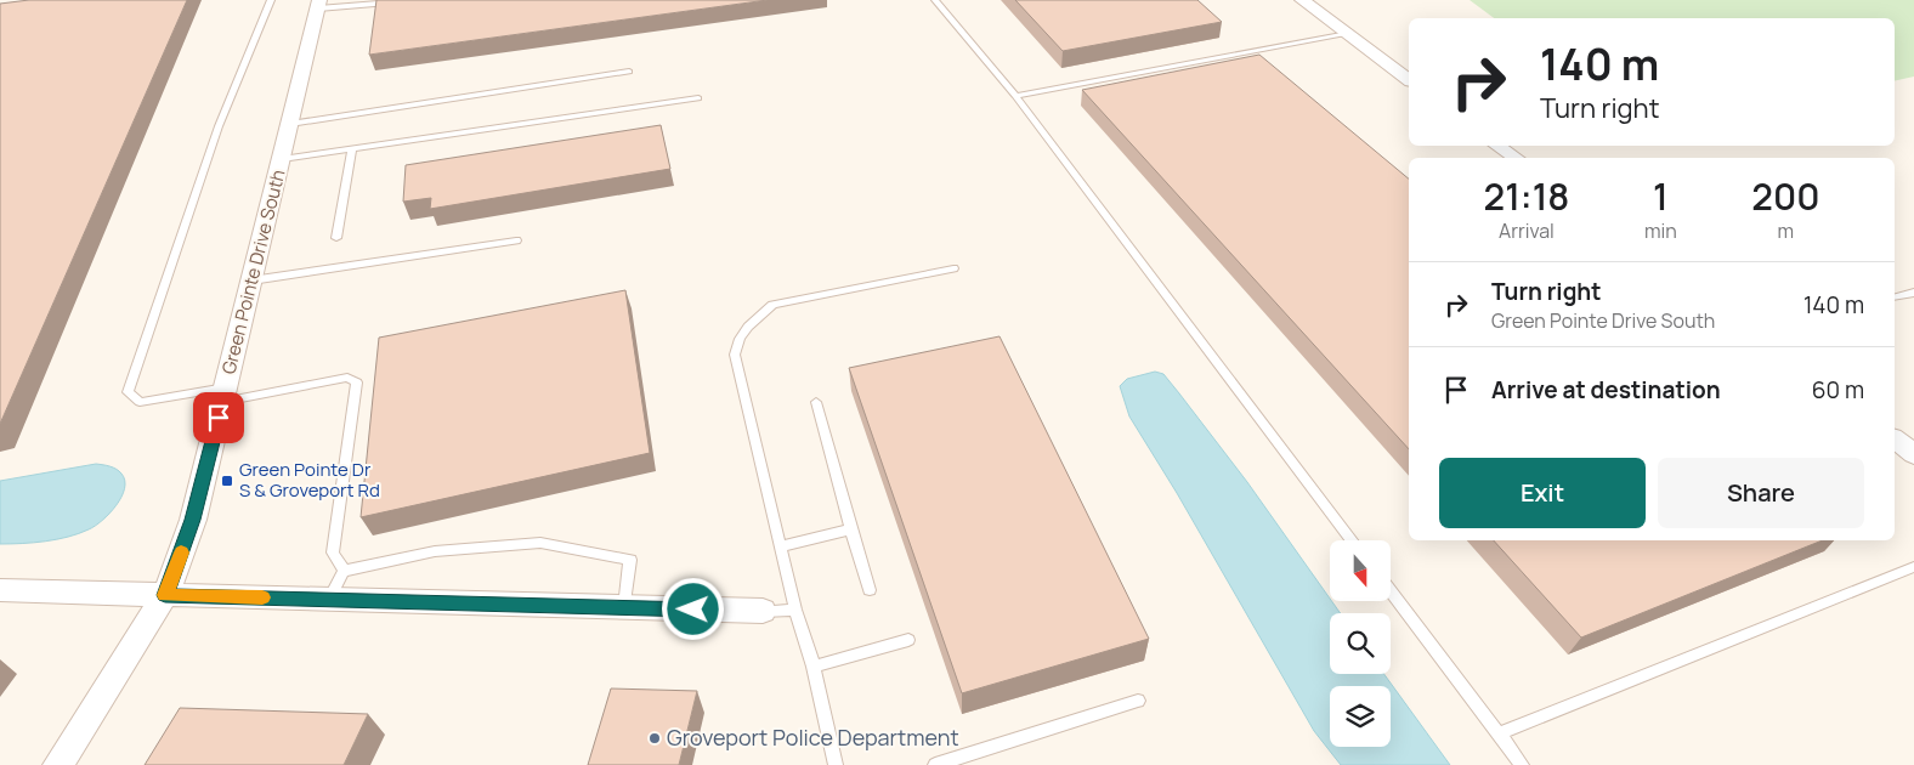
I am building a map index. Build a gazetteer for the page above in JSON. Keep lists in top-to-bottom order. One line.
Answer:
{"streets":{"street":["Green Pointe Drive South"]},"places":{"transit":["Green Pointe Dr S & Groveport Rd"],"other":["Groveport Police Department"]},"north":"bottom","page":{"turn":["140 m","Turn right"],"eta":["21:18","Arrival","1","min","200","m"],"list":[{"name":"Turn right","note":"Green Pointe Drive South","value":"140 m"},{"name":"Arrive at destination","value":"60 m"}],"buttons":["Exit","Share"]}}
